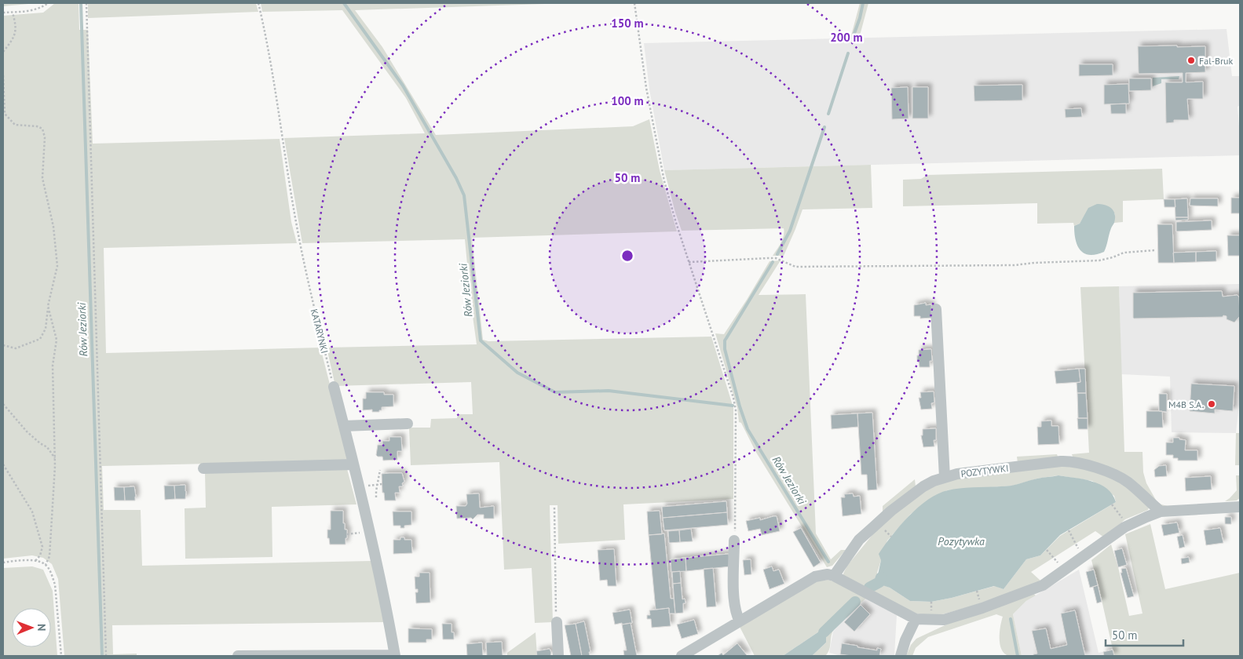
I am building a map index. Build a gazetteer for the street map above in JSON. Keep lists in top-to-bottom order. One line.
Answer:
{"streets":{"street":["POZYTYWKI"],"path":["KATARYNKI"]},"water":["Rów Jeziorki","Pozytywka"],"places":["Fal-Bruk","M4B S.A."],"scale_bar":"50 m","north":"right","rings":["150 m","200 m","100 m","50 m"]}
